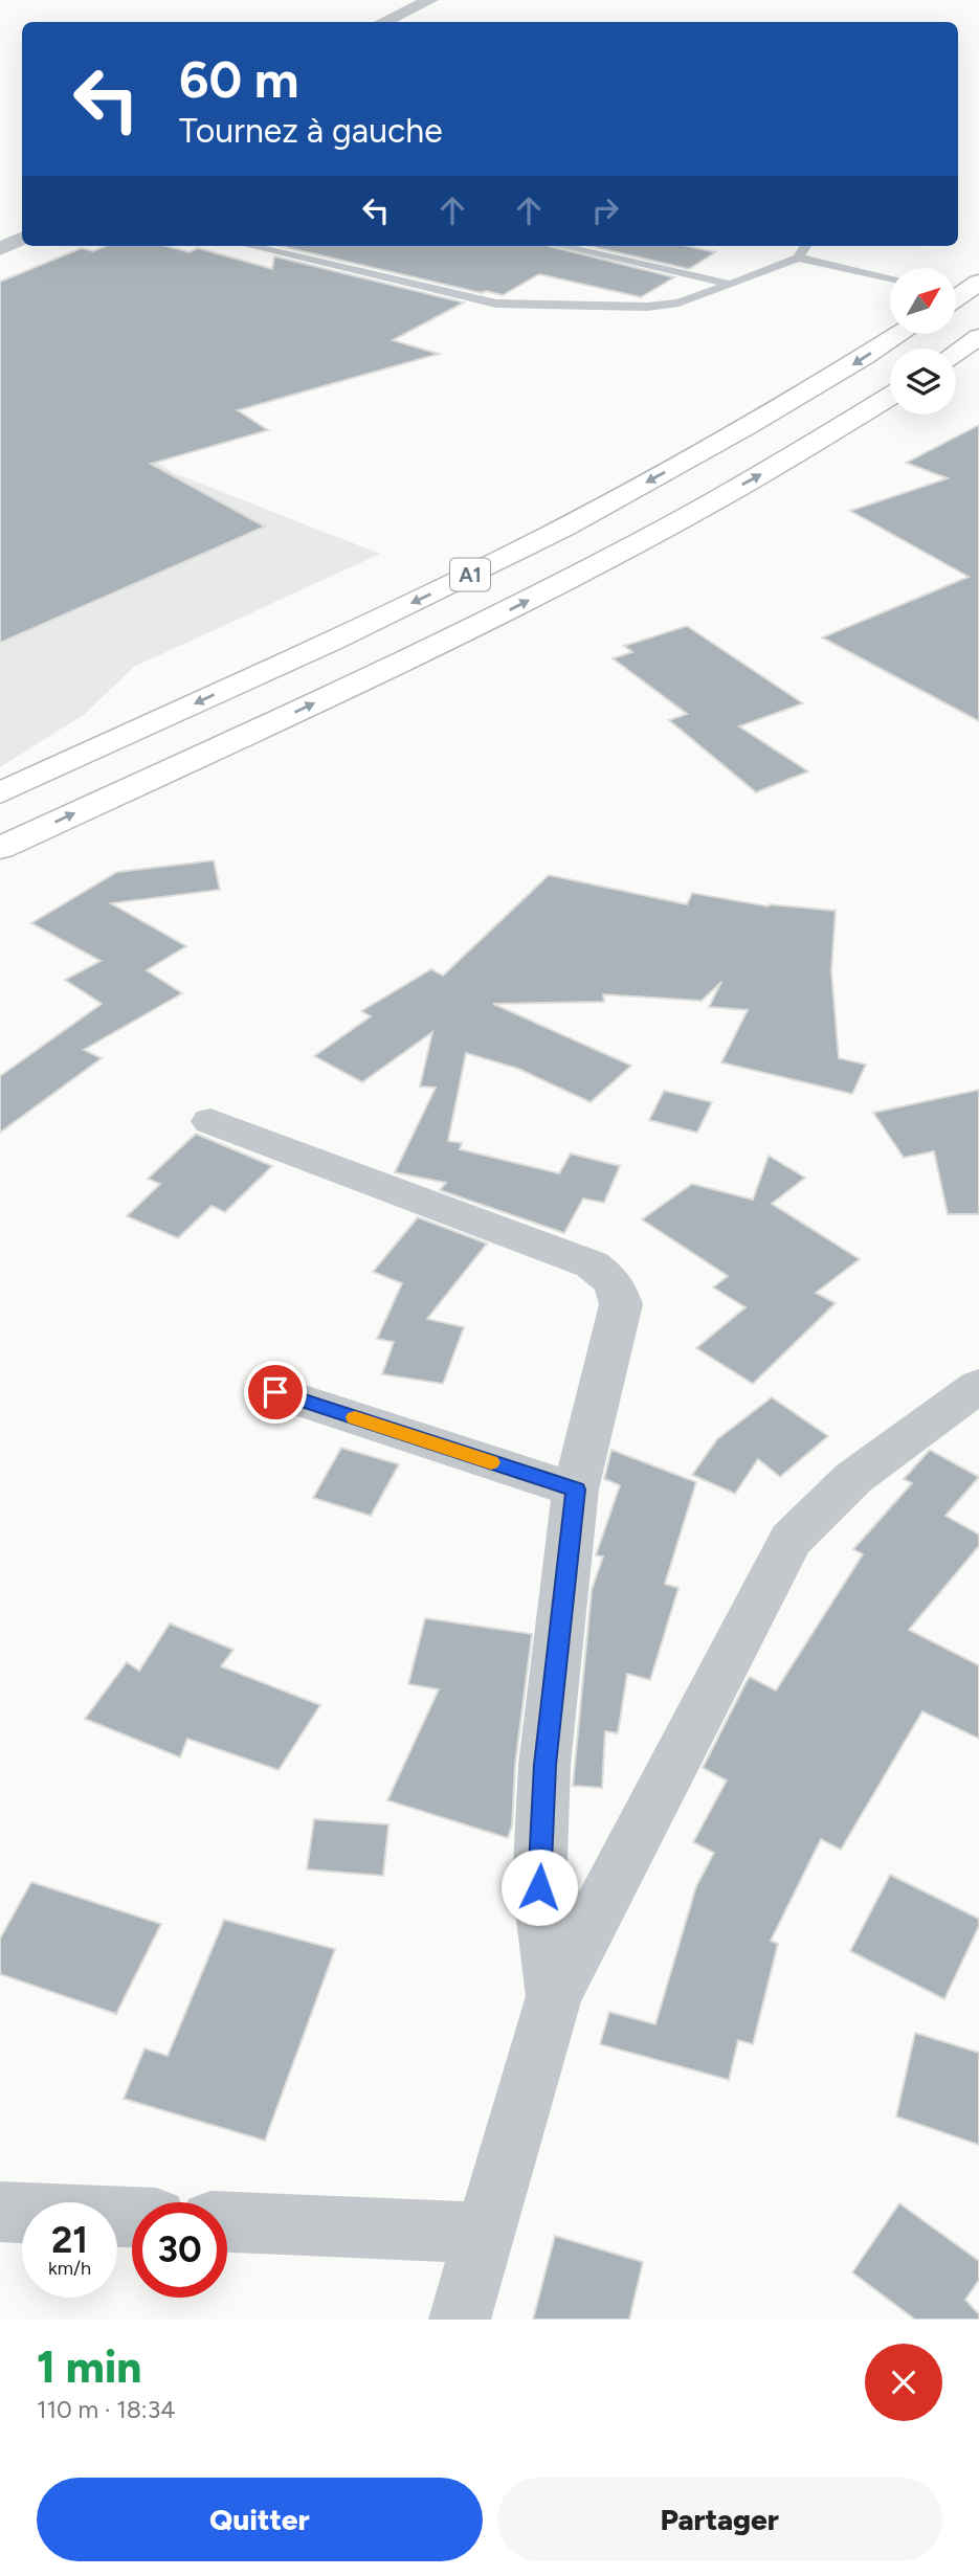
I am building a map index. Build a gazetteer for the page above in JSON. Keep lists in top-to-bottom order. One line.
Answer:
{"streets":{"highway":["A1"]},"north":"top right","page":{"turn":["60 m","Tournez à gauche"],"speed":"21 km/h","limit":"30","heading":["1 min","110 m · 18:34"],"buttons":["Quitter","Partager"]}}
